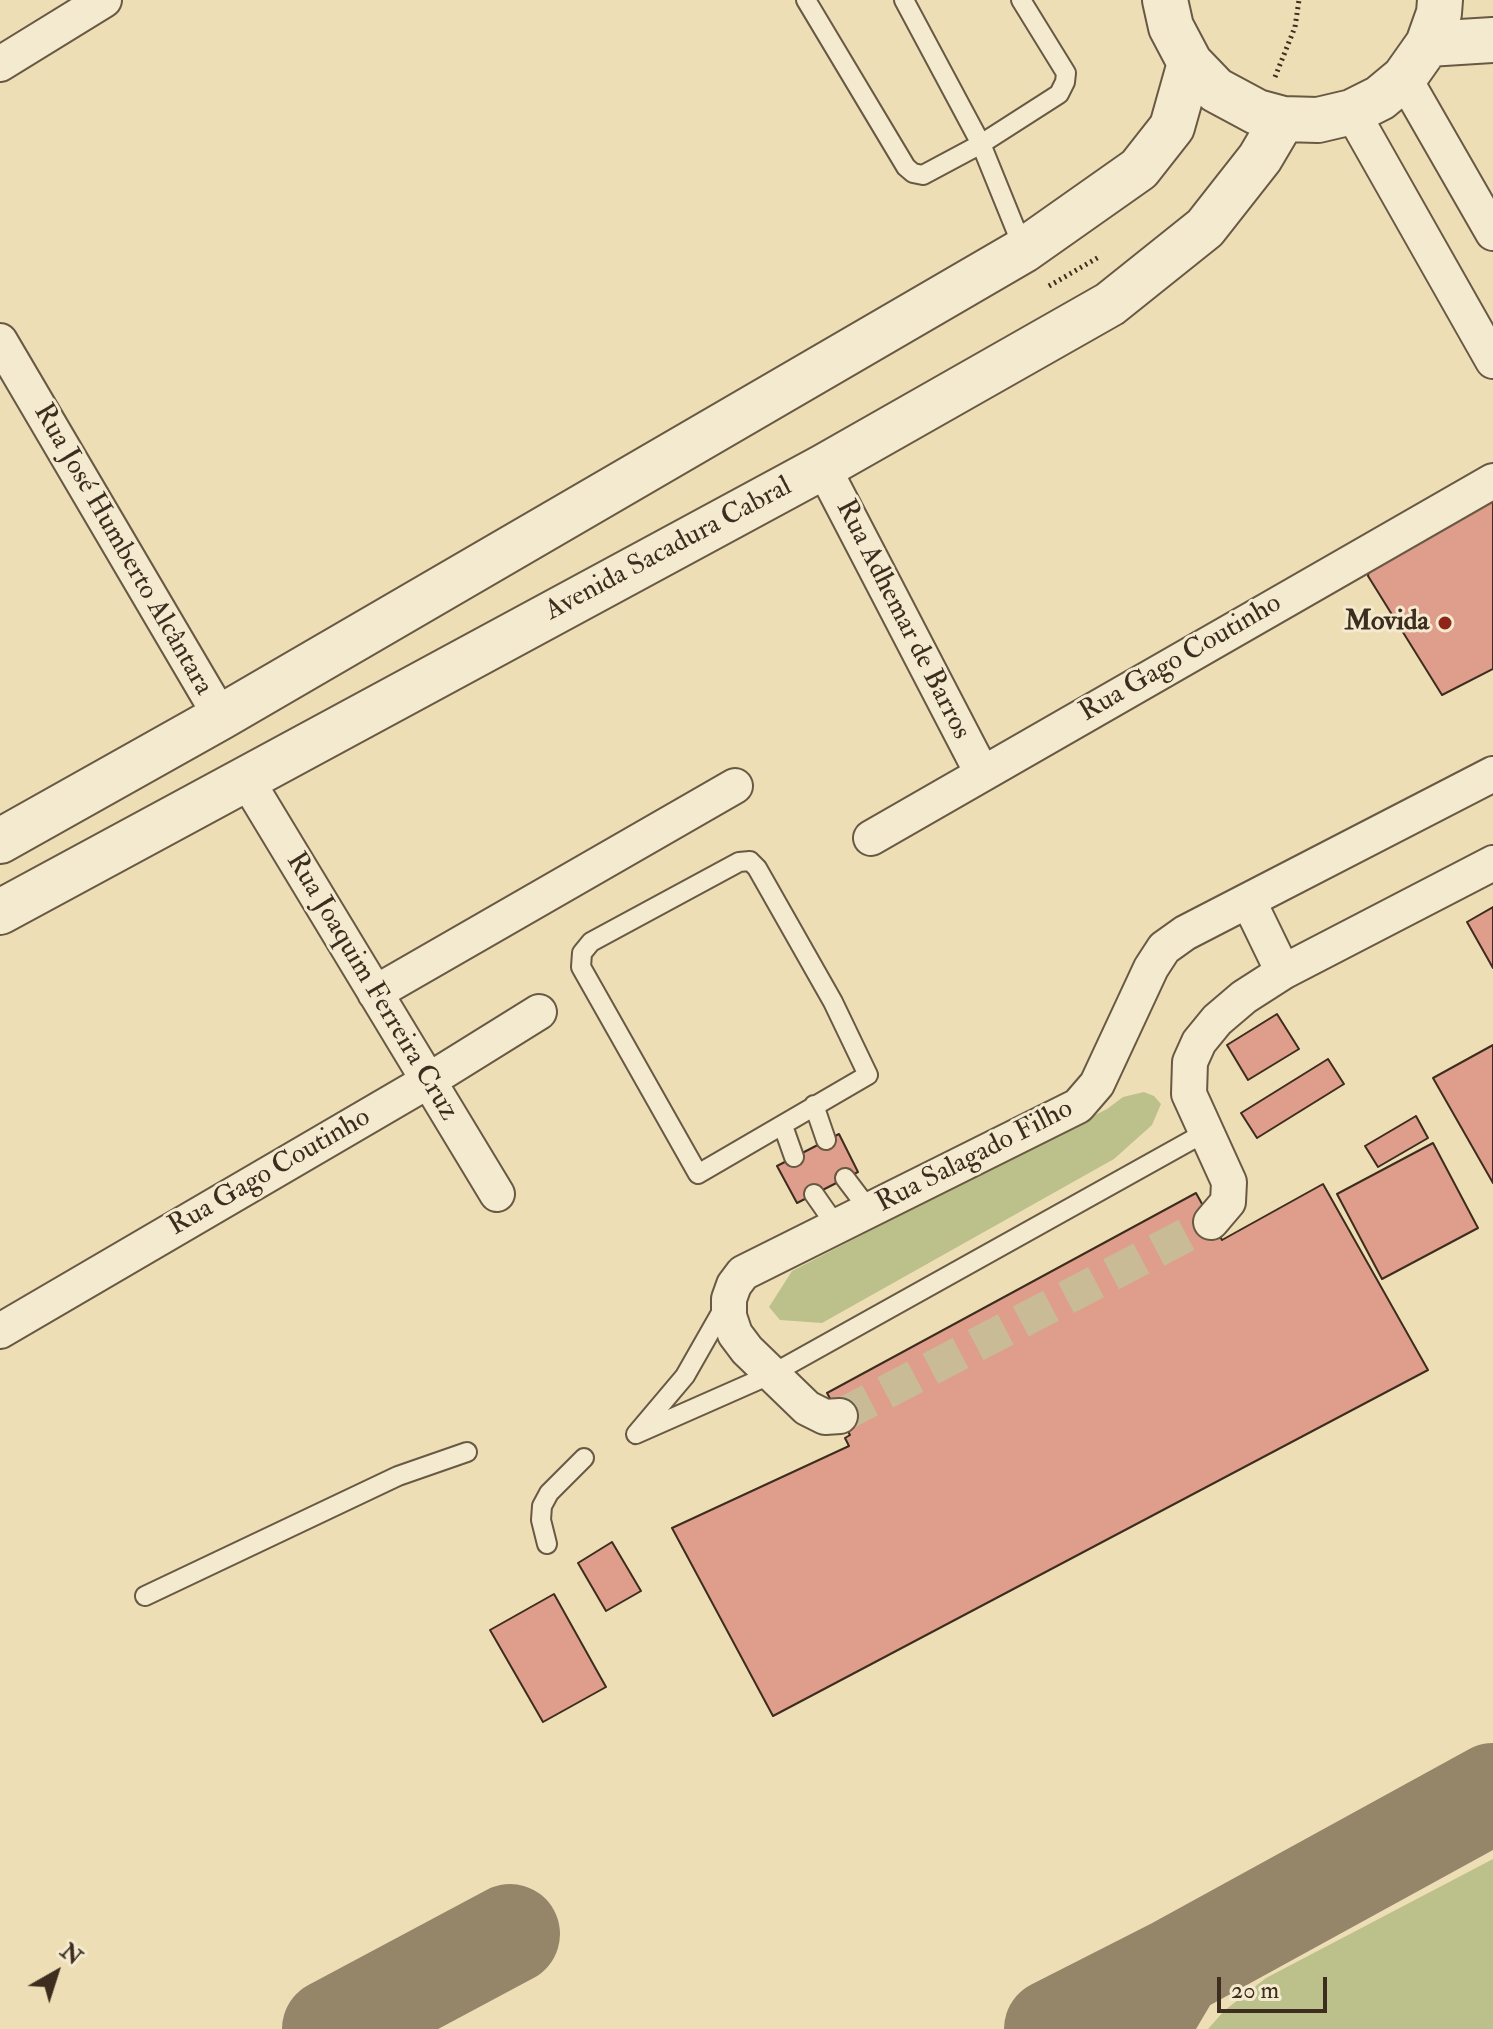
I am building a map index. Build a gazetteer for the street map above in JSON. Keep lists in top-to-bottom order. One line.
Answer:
{"streets":{"street":["Rua José Humberto Alcântara","Avenida Sacadura Cabral","Rua Adhemar de Barros","Rua Gago Coutinho","Rua Joaquim Ferreira Cruz","Rua Salagado Filho"]},"crossings":[["Avenida Sacadura Cabral","Rua Adhemar de Barros"],["Avenida Sacadura Cabral","Rua Joaquim Ferreira Cruz"],["Rua Adhemar de Barros","Rua Gago Coutinho"],["Rua Gago Coutinho","Rua Joaquim Ferreira Cruz"]],"places":["Movida"],"scale_bar":"20 m","north":"top right"}
